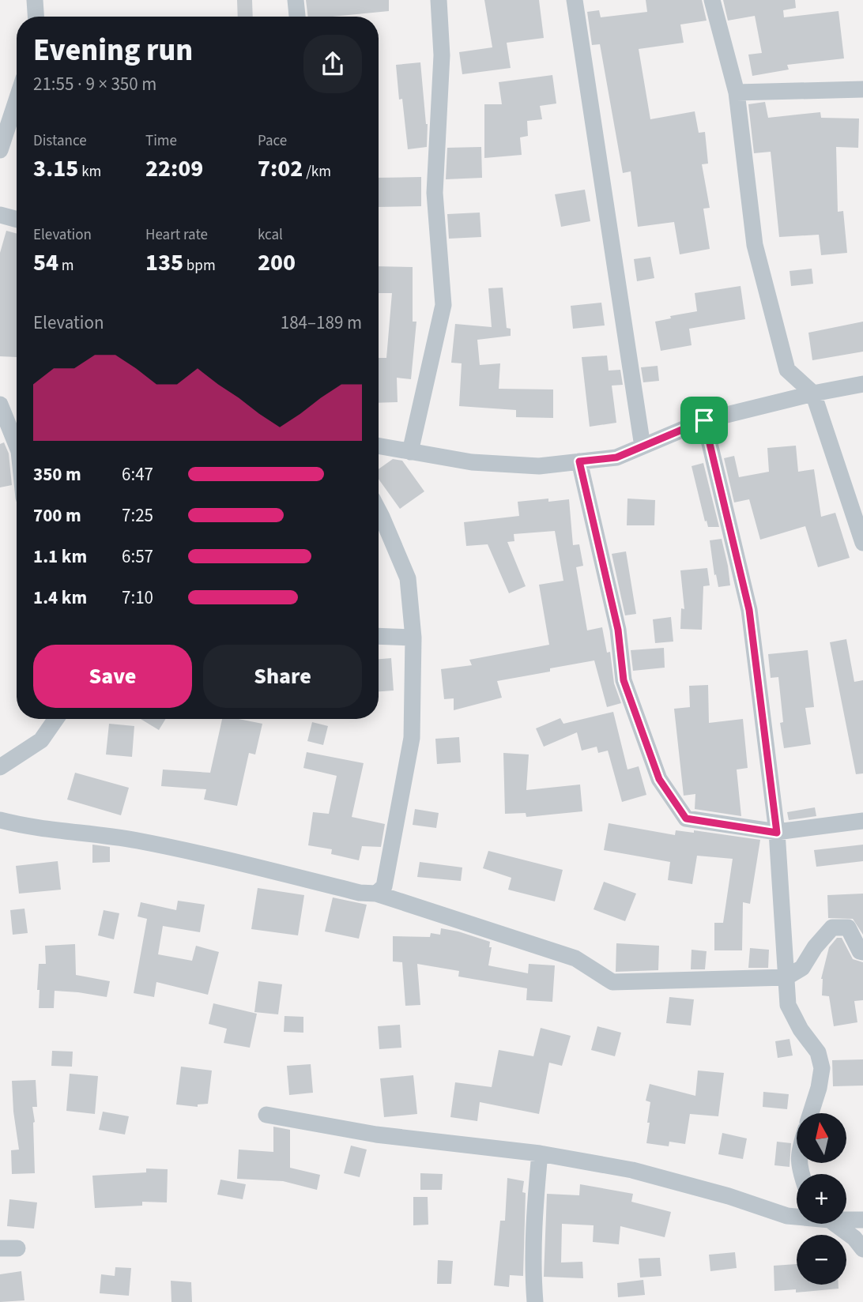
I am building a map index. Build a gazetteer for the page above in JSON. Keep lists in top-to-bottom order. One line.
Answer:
{"north":"top","page":{"heading":["Evening run","21:55 · 9 × 350 m"],"stats":[["Distance","3.15 km"],["Time","22:09"],["Pace","7:02 /km"],["Elevation","54 m"],["Heart rate","135 bpm"],["kcal","200"]],"chart":["Elevation","184–189 m"],"list":[{"name":"350 m","note":"6:47"},{"name":"700 m","note":"7:25"},{"name":"1.1 km","note":"6:57"},{"name":"1.4 km","note":"7:10"}],"buttons":["Save","Share"],"map_buttons":["+","−"]}}
